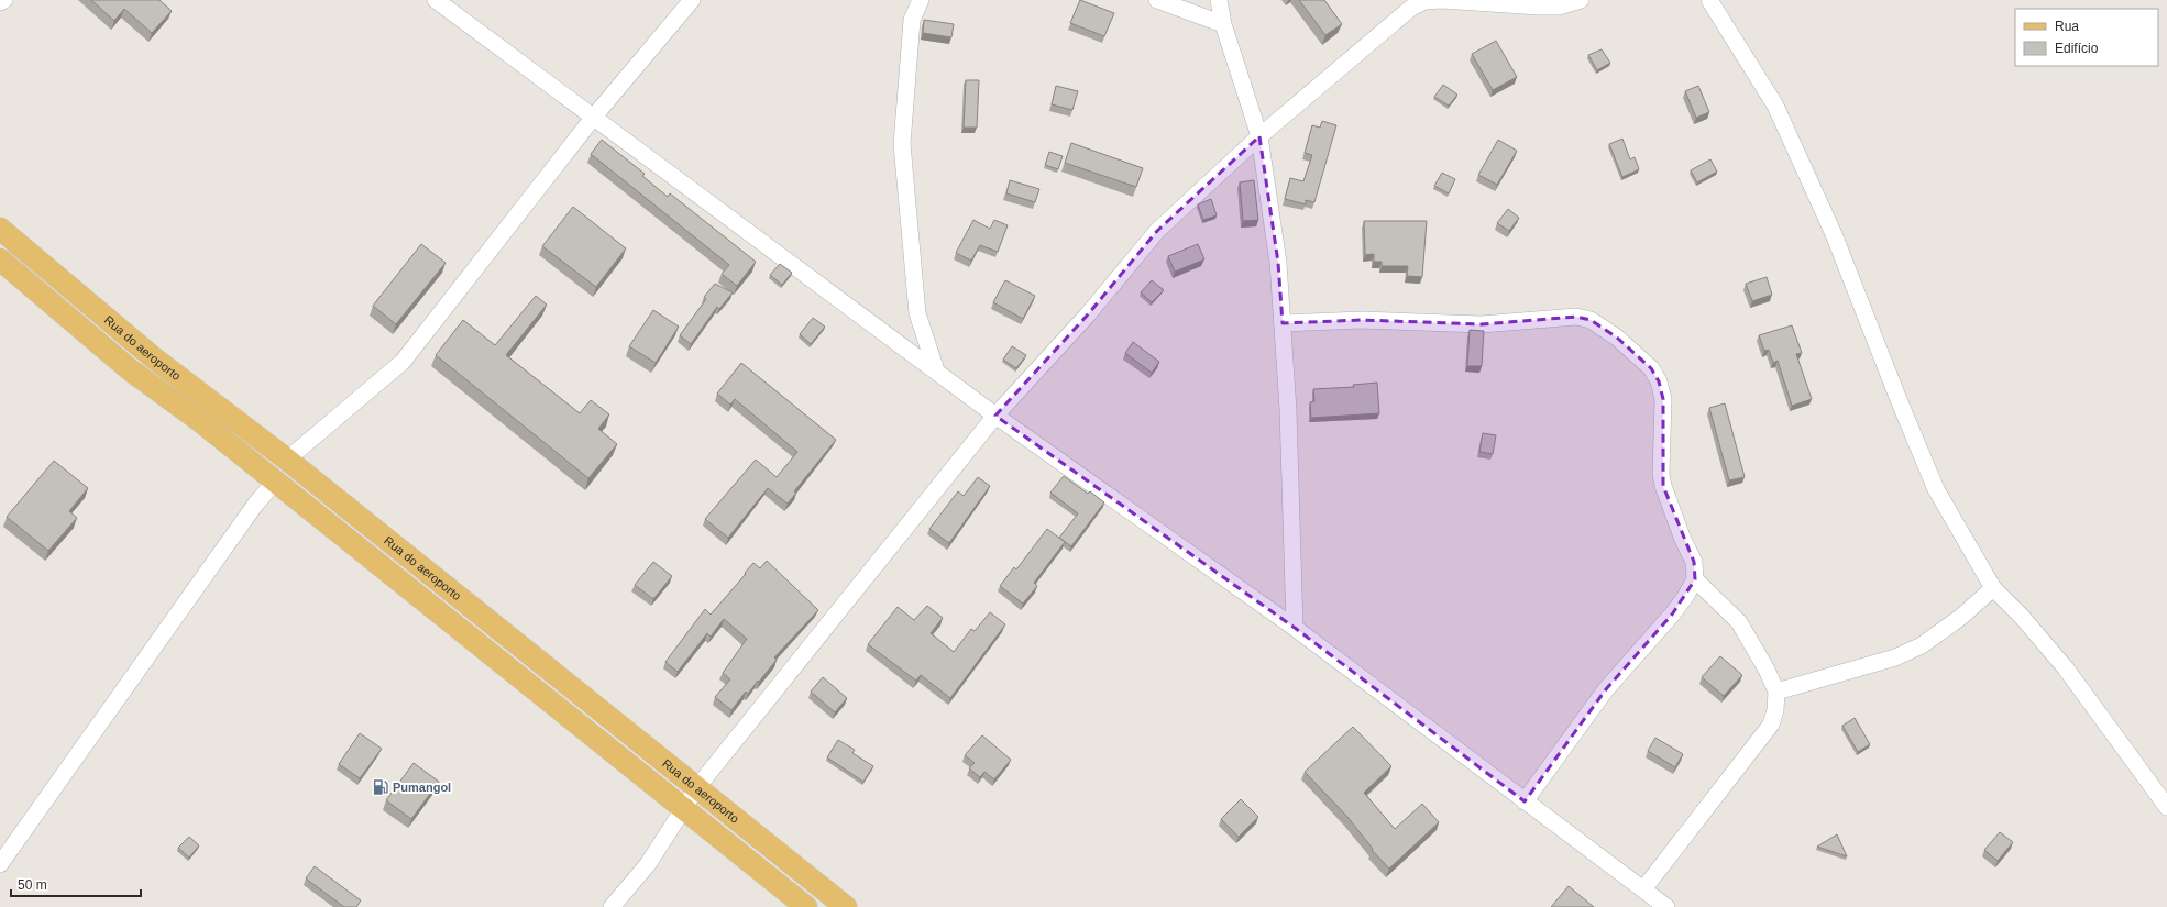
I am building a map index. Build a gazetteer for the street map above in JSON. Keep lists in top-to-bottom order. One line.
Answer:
{"streets":{"main road":["Rua do aeroporto"]},"places":{"fuel station":["Pumangol"]},"legend":["Rua","Edifício"],"scale_bar":"50 m"}
